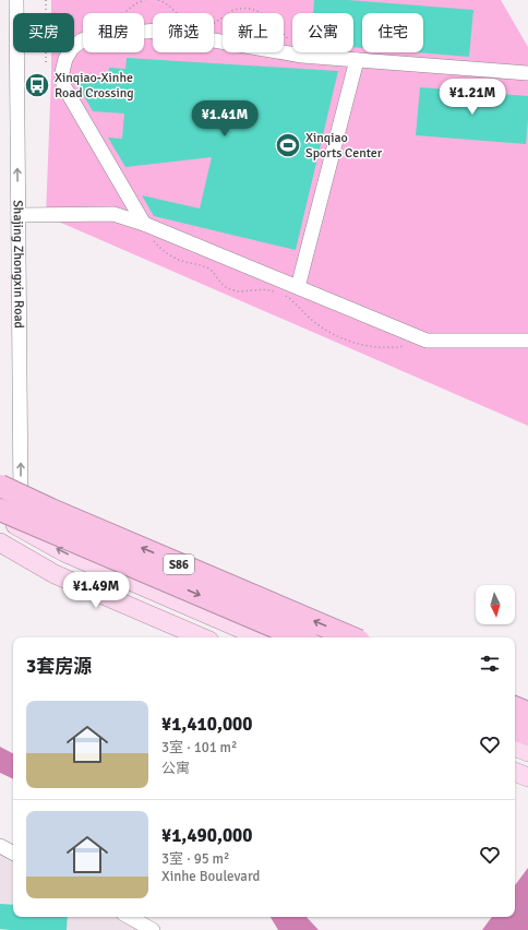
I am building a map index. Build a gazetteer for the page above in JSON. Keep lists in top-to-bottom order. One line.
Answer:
{"streets":{"highway":["S86"],"street":["Shajing Zhongxin Road"]},"one_way":["Shajing Zhongxin Road"],"places":{"bus stop":["Xinqiao-Xinhe Road Crossing"],"sports":["Xinqiao Sports Center"]},"north":"bottom","page":{"chip":["买房","租房","筛选","新上","公寓","住宅"],"price":["¥1.21M","¥1.41M","¥1.49M"],"heading":"3套房源","list":[{"name":"¥1,410,000","note":"3室 · 101 m² · 公寓"},{"name":"¥1,490,000","note":"3室 · 95 m² · Xinhe Boulevard"}]}}
